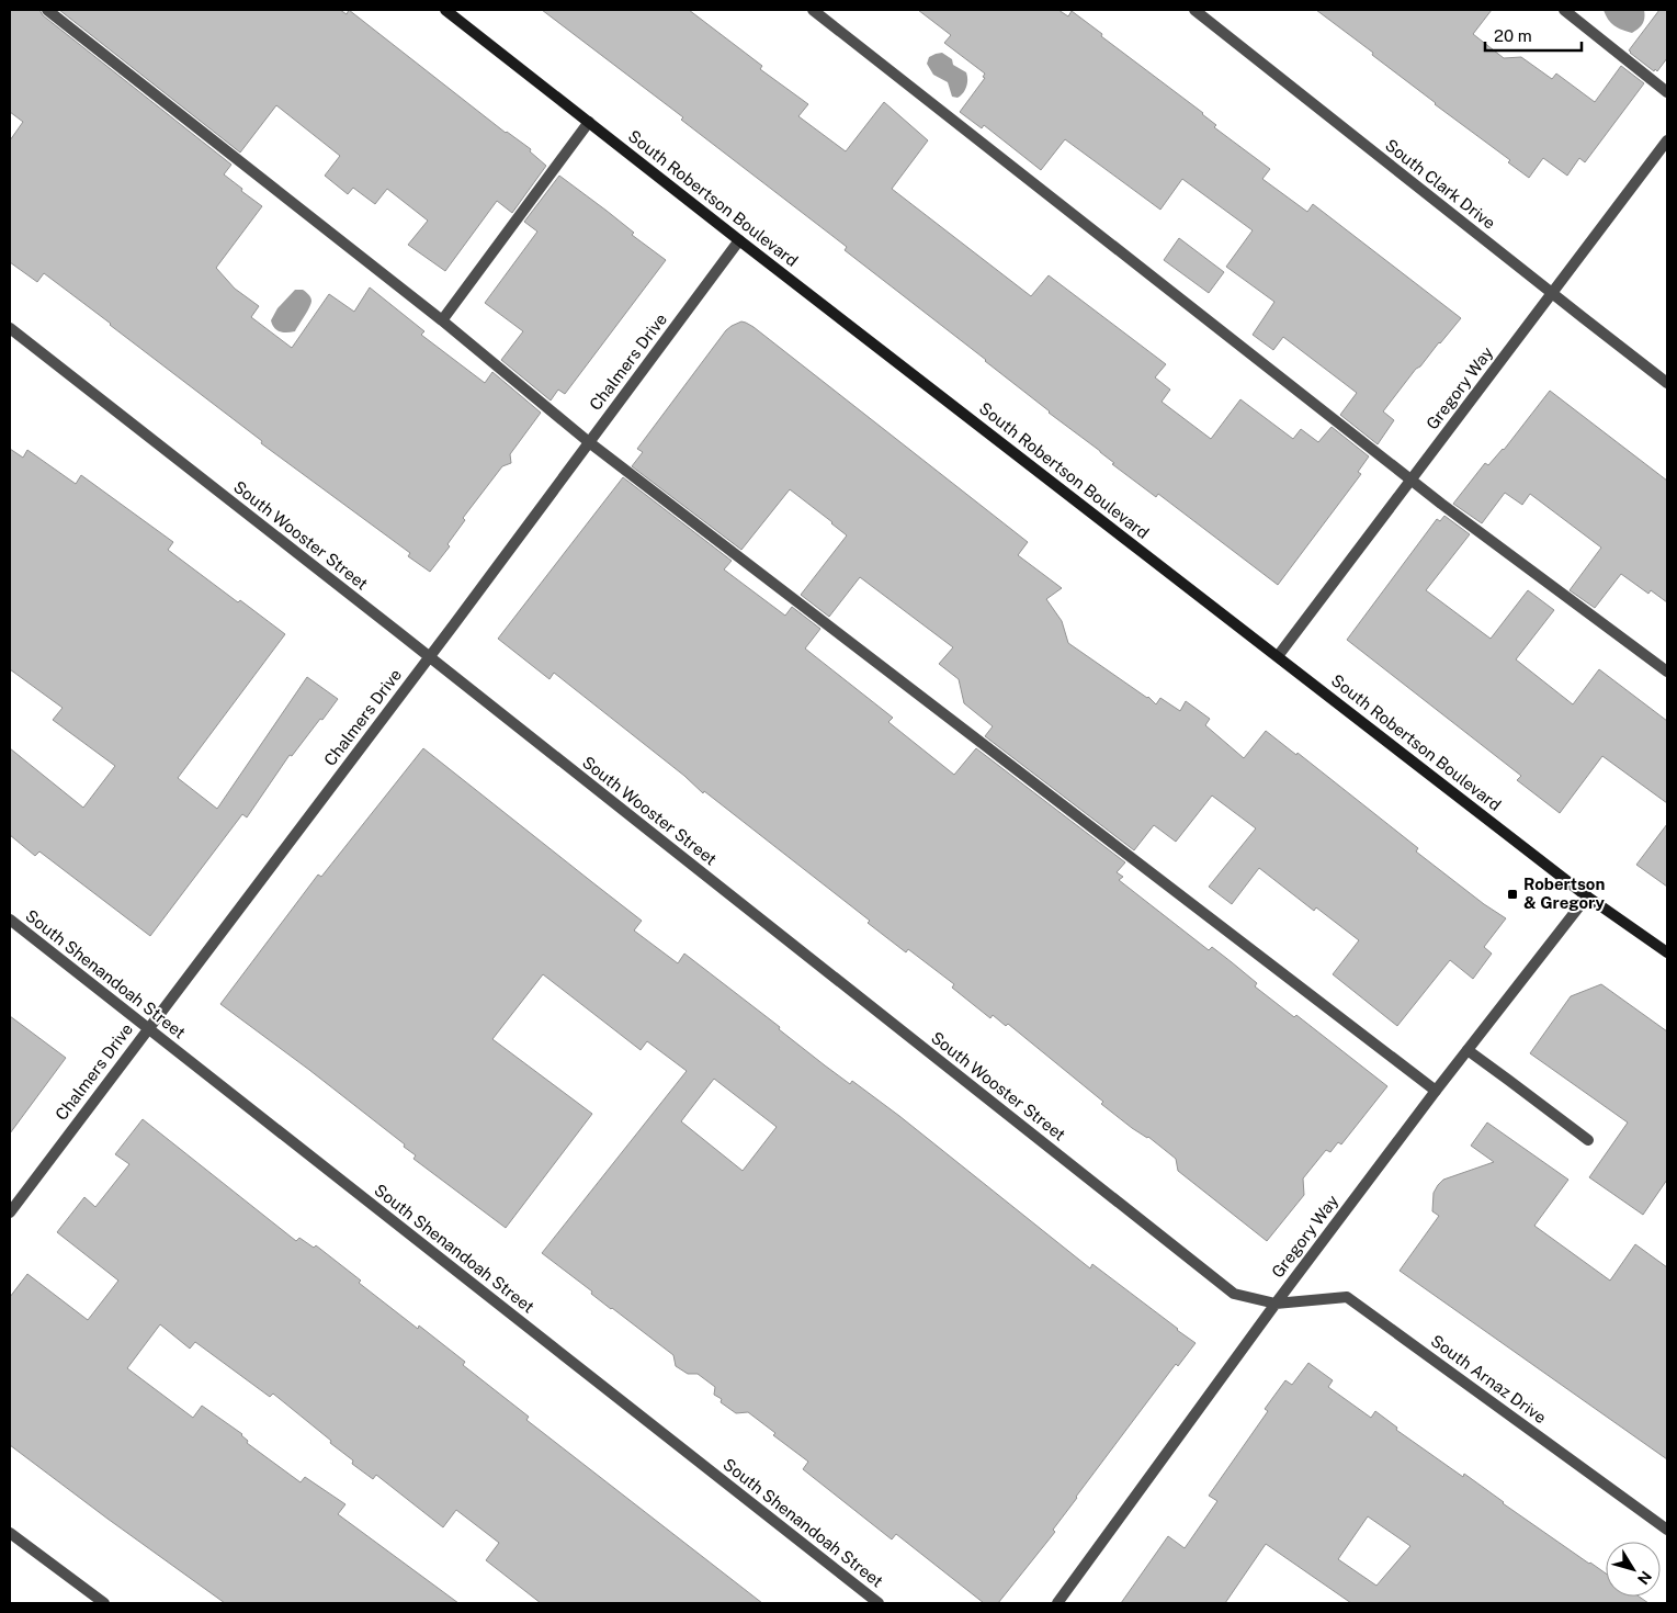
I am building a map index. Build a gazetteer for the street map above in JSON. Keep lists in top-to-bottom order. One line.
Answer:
{"streets":{"main road":["South Robertson Boulevard"],"street":["South Clark Drive","Chalmers Drive","Gregory Way","South Wooster Street","South Shenandoah Street","South Arnaz Drive"]},"crossings":[["South Clark Drive","Gregory Way"],["South Robertson Boulevard","Chalmers Drive"],["South Robertson Boulevard","Gregory Way"],["Chalmers Drive","South Wooster Street"],["Chalmers Drive","South Shenandoah Street"],["Gregory Way","South Wooster Street"],["Gregory Way","South Arnaz Drive"],["South Wooster Street","South Arnaz Drive"]],"places":{"transit":["Robertson & Gregory"]},"scale_bar":"20 m","north":"bottom right"}
